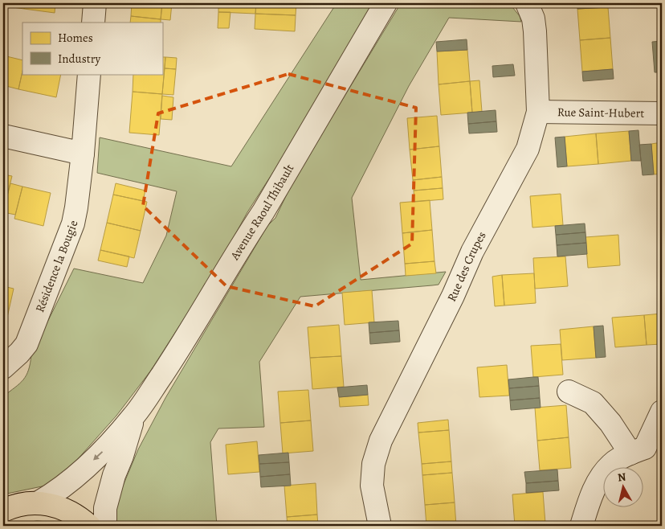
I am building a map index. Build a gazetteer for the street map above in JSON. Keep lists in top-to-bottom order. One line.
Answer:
{"streets":{"street":["Rue Saint-Hubert","Avenue Raoul Thibault","Résidence la Bougie","Rue des Crupes"]},"crossings":[["Rue Saint-Hubert","Rue des Crupes"]],"legend":["Homes","Industry"],"north":"top"}
